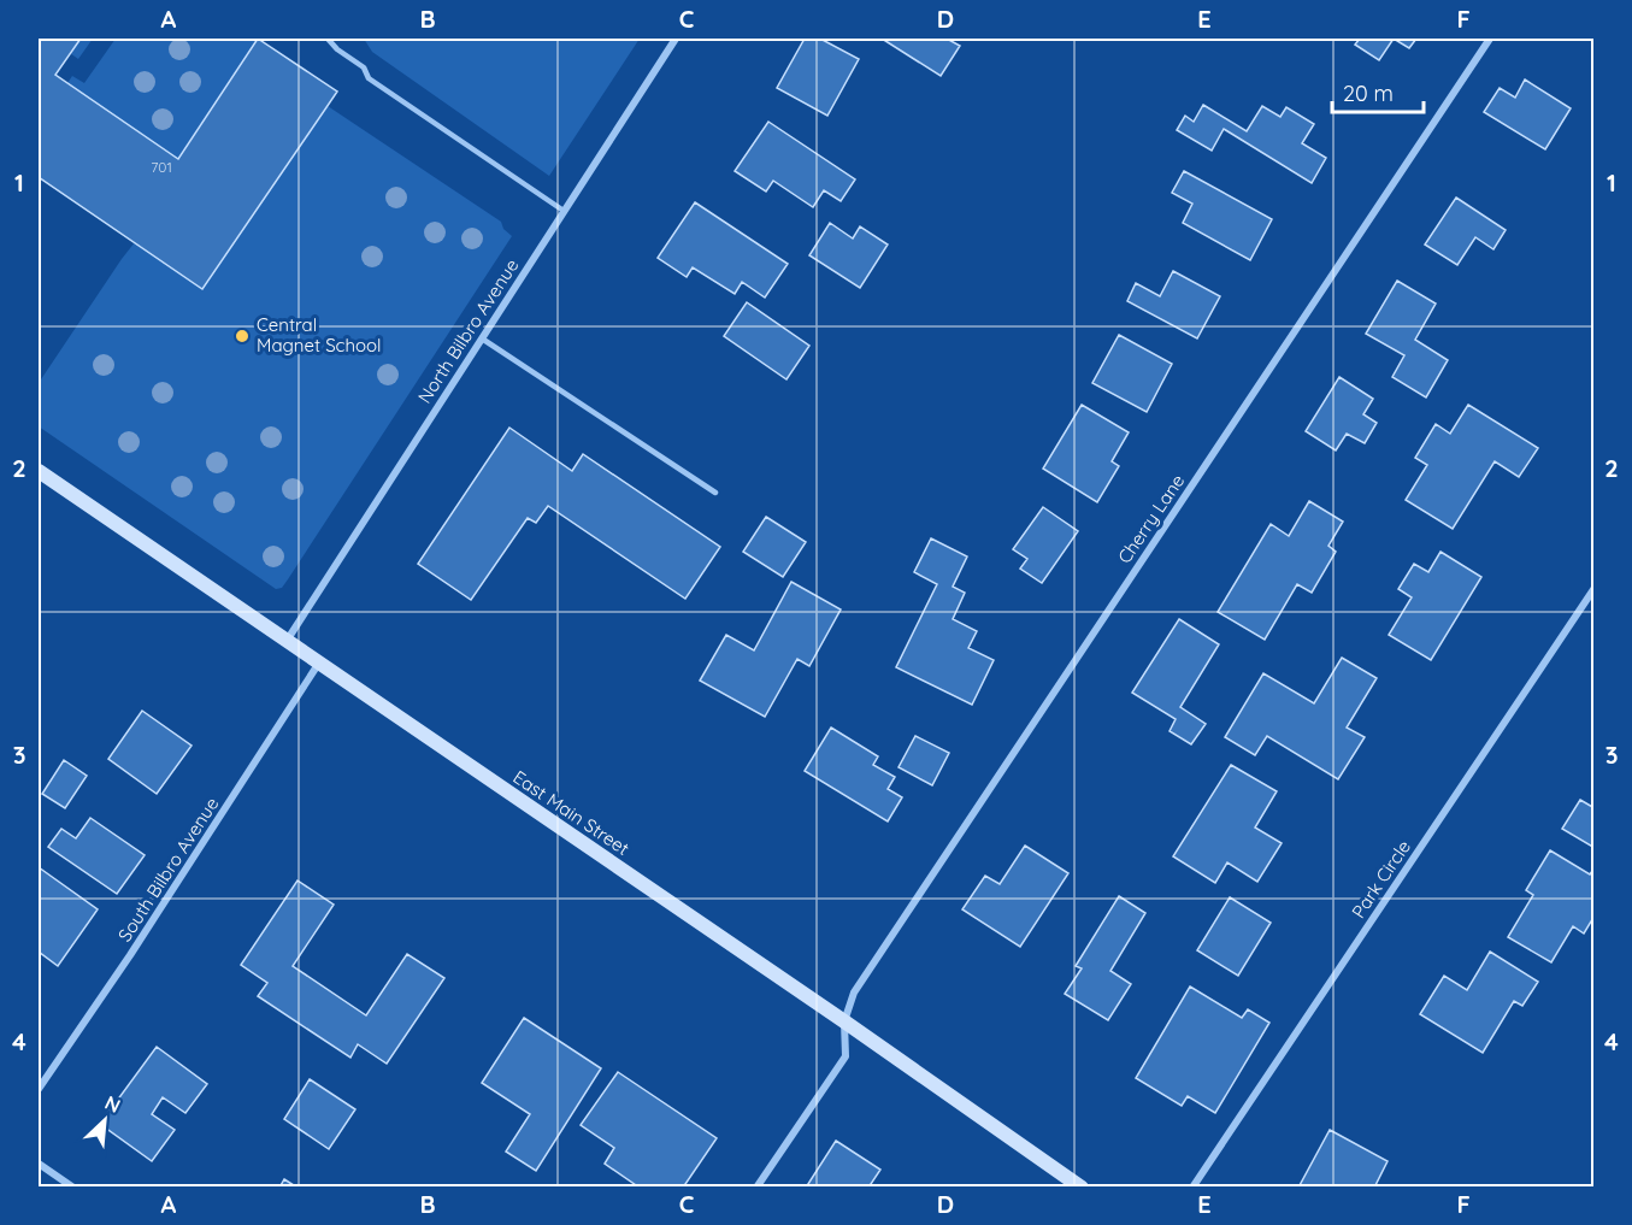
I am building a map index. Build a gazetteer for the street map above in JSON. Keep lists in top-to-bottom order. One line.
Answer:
{"streets":{"street":["North Bilbro Avenue","Cherry Lane","East Main Street","South Bilbro Avenue","Park Circle"]},"crossings":[["North Bilbro Avenue","East Main Street"],["Cherry Lane","East Main Street"],["East Main Street","South Bilbro Avenue"]],"places":["Central Magnet School"],"house_numbers":["701"],"scale_bar":"20 m","north":"top right","grid":{"columns":["A","B","C","D","E","F"],"rows":["1","2","3","4"]}}
